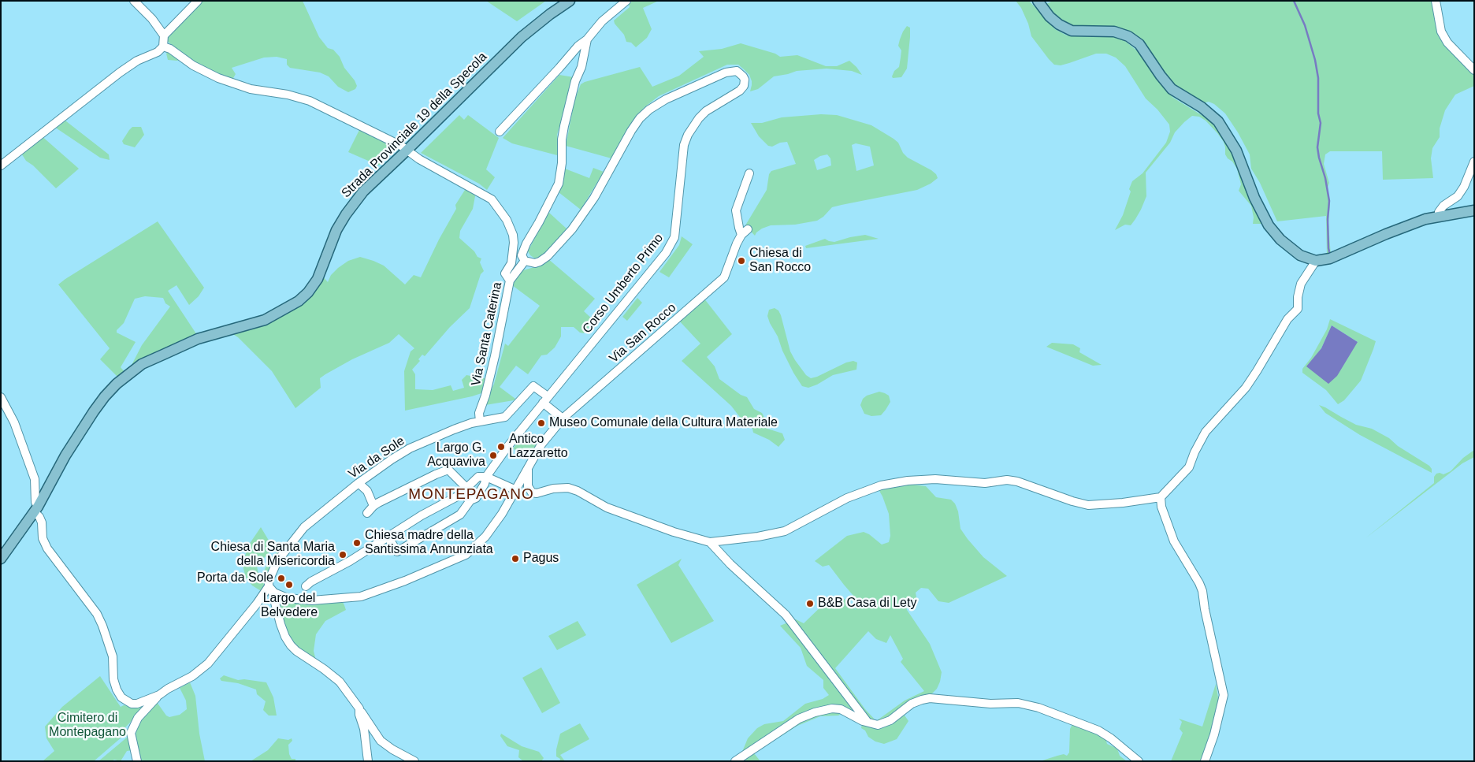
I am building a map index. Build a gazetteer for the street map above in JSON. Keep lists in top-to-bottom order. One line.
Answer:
{"streets":{"main road":["Strada Provinciale 19 della Specola"],"street":["Corso Umberto Primo","Via San Rocco","Via Santa Caterina","Via da Sole"]},"crossings":[["Corso Umberto Primo","Via Santa Caterina"],["Corso Umberto Primo","Via da Sole"],["Via San Rocco","Via da Sole"],["Via Santa Caterina","Via da Sole"]],"districts":["MONTEPAGANO"],"parks":["Cimitero di Montepagano"],"places":["Chiesa di San Rocco","Museo Comunale della Cultura Materiale","Antico Lazzaretto","Largo G. Acquaviva","Chiesa madre della Santissima Annunziata","Chiesa di Santa Maria della Misericordia","Pagus","Porta da Sole","Largo del Belvedere","B&B Casa di Lety"]}
